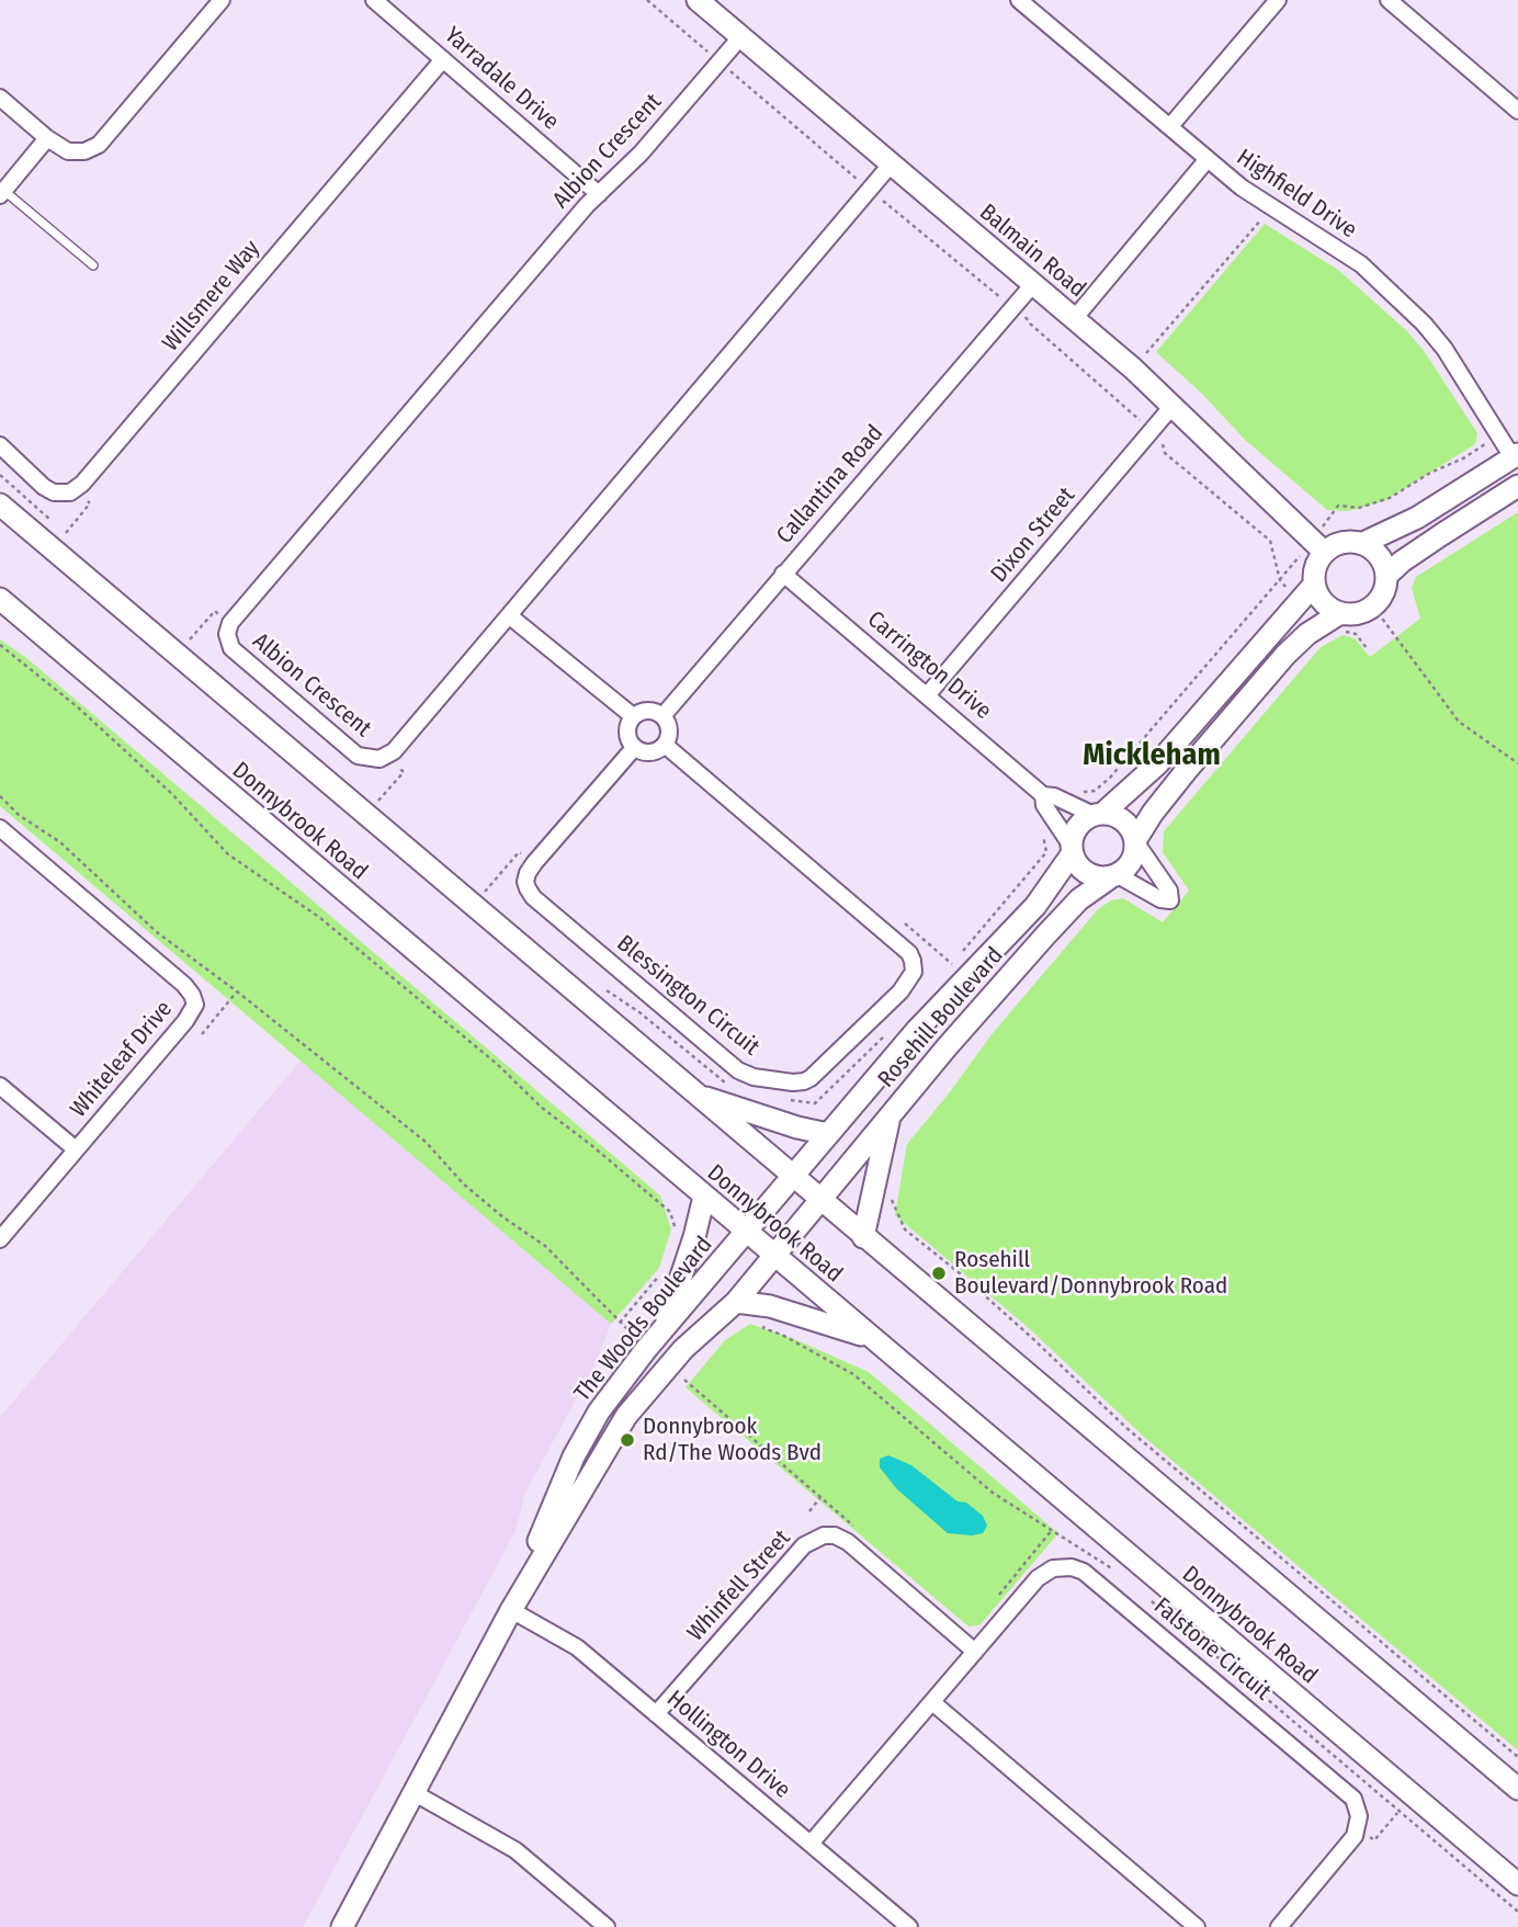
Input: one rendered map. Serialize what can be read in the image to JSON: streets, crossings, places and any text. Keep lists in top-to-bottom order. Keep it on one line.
{"streets":{"main road":["Balmain Road","Donnybrook Road","Rosehill Boulevard","The Woods Boulevard"],"street":["Yarradale Drive","Albion Crescent","Highfield Drive","Willsmere Way","Callantina Road","Dixon Street","Carrington Drive","Blessington Circuit","Whiteleaf Drive","Whinfell Street","Falstone Circuit","Hollington Drive"]},"crossings":[["Yarradale Drive","Albion Crescent"],["Yarradale Drive","Willsmere Way"],["Albion Crescent","Balmain Road"],["Balmain Road","Callantina Road"],["Balmain Road","Dixon Street"],["Callantina Road","Carrington Drive"],["Callantina Road","Blessington Circuit"],["Dixon Street","Carrington Drive"],["Carrington Drive","Rosehill Boulevard"],["Donnybrook Road","Rosehill Boulevard"],["Donnybrook Road","The Woods Boulevard"],["Rosehill Boulevard","The Woods Boulevard"],["The Woods Boulevard","Hollington Drive"],["Whinfell Street","Falstone Circuit"],["Whinfell Street","Hollington Drive"],["Falstone Circuit","Hollington Drive"]],"districts":["Mickleham"],"places":["Rosehill Boulevard/Donnybrook Road","Donnybrook Rd/The Woods Bvd"]}
